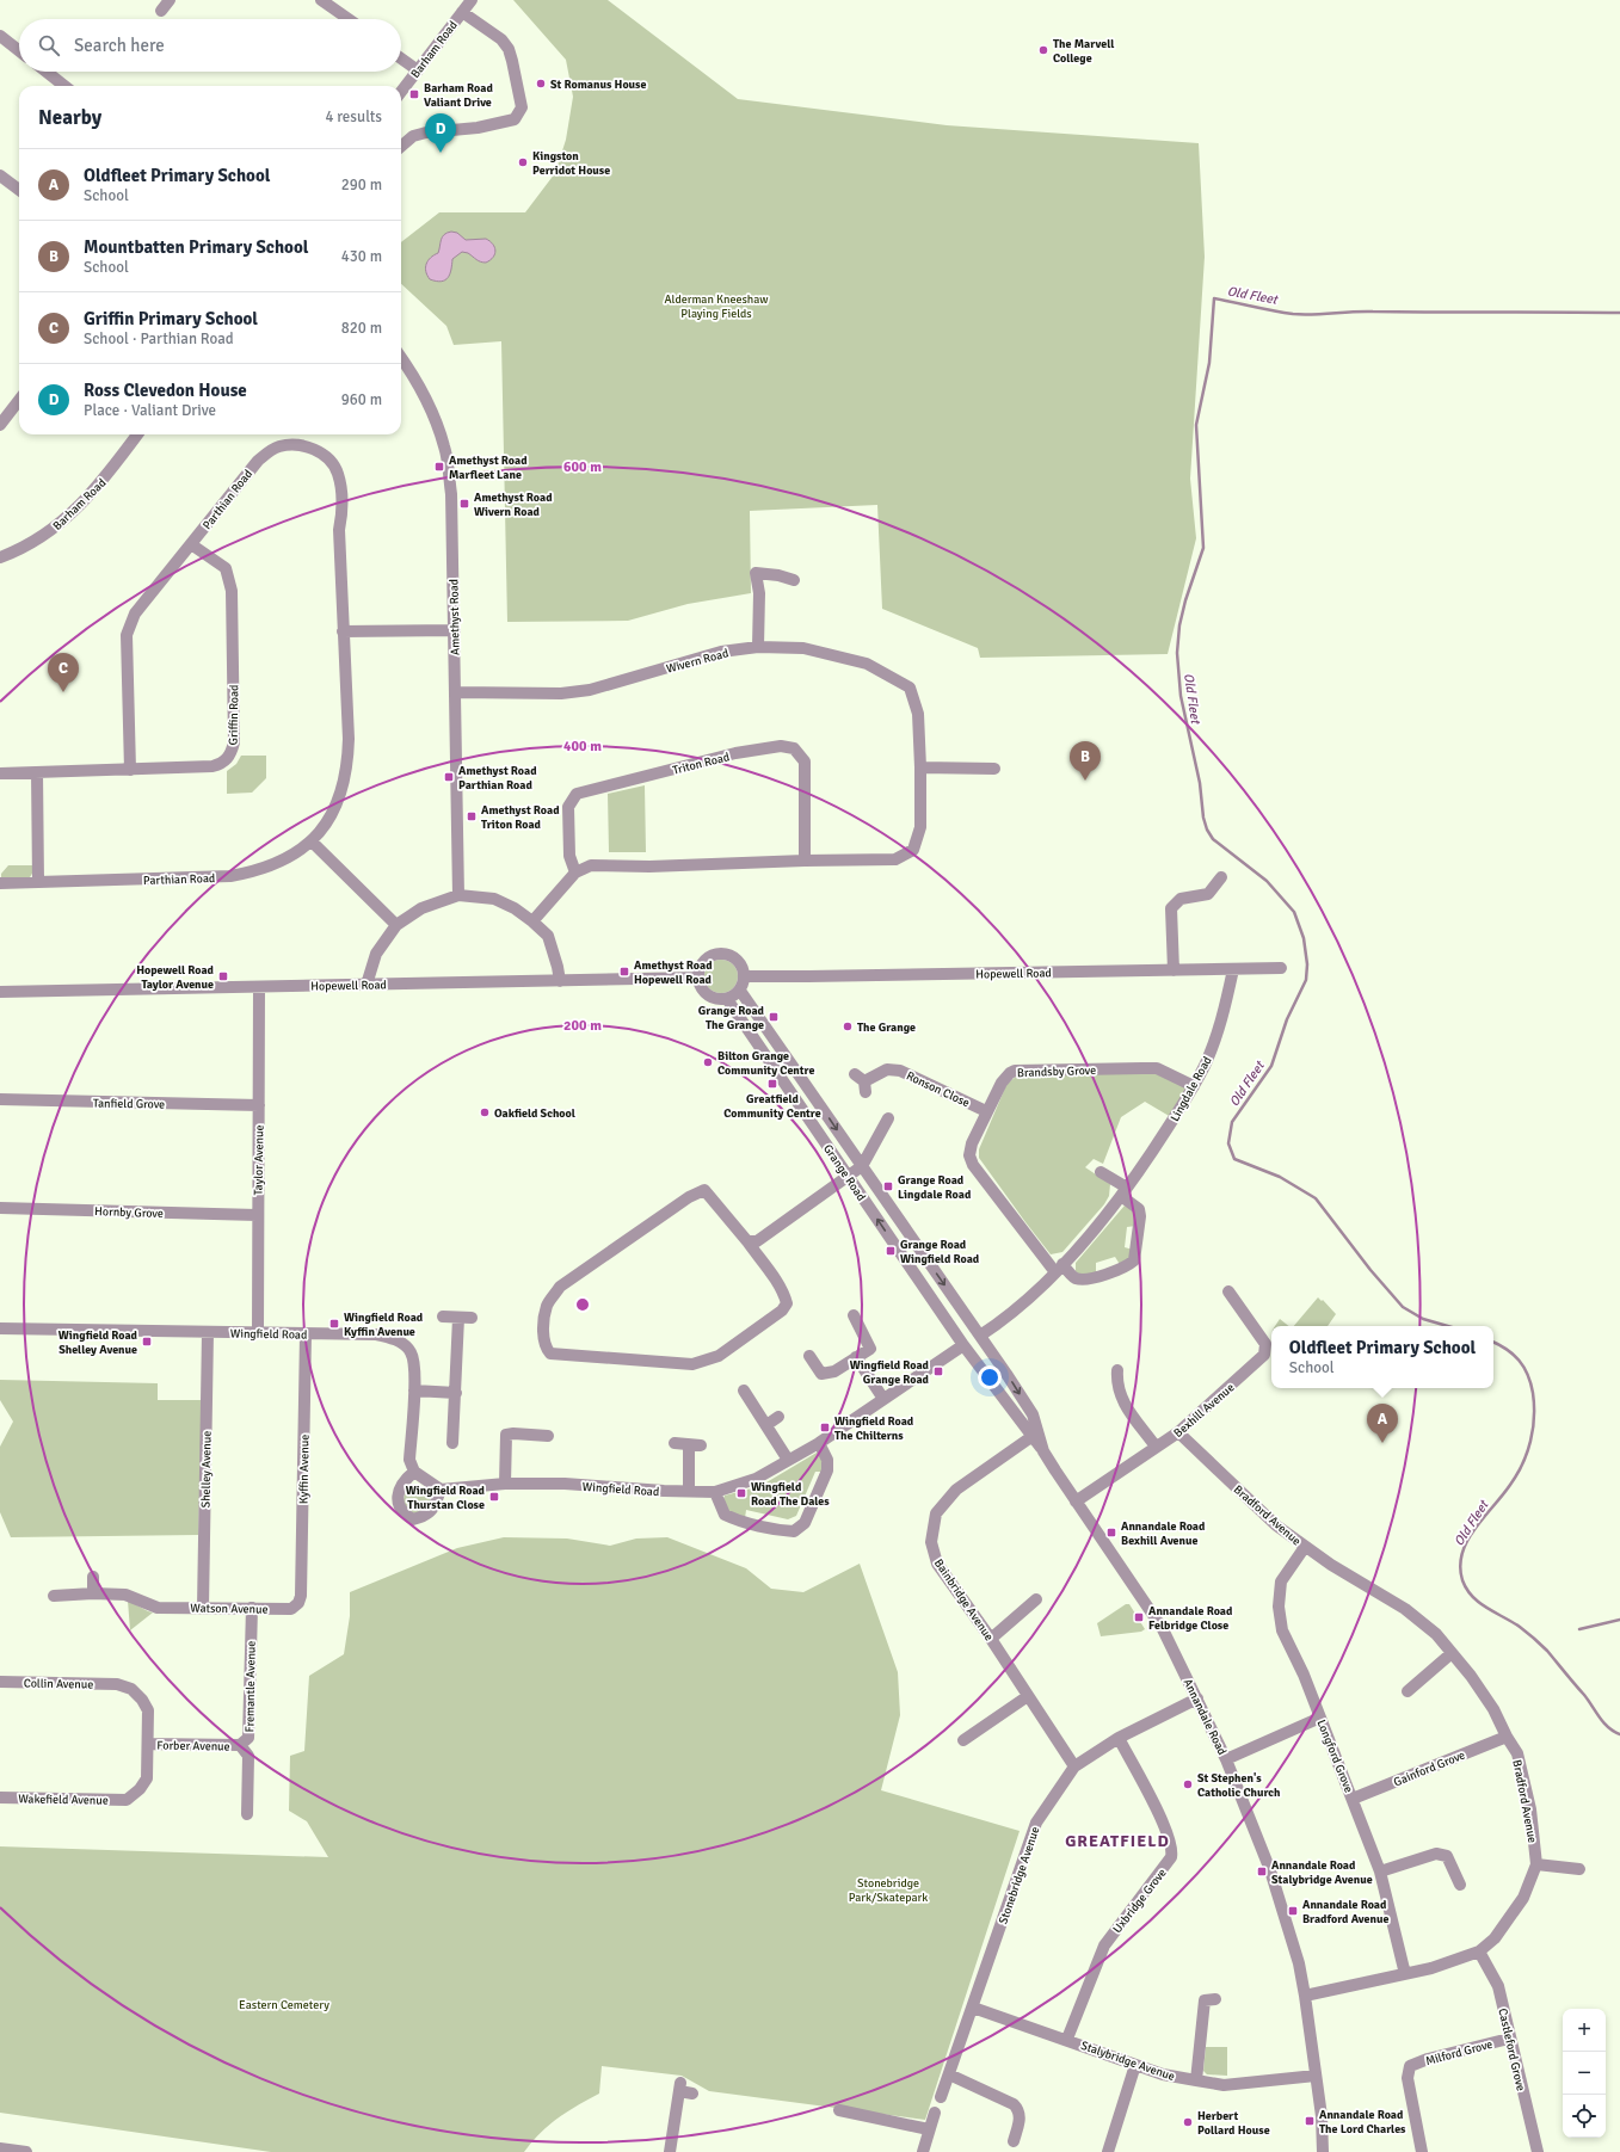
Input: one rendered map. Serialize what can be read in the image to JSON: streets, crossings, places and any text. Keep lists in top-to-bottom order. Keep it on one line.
{"streets":{"street":["Barham Road","Parthian Road","Amethyst Road","Wivern Road","Griffin Road","Triton Road","Hopewell Road","Brandsby Grove","Ronson Close","Lingdale Road","Tanfield Grove","Taylor Avenue","Grange Road","Hornby Grove","Wingfield Road","Bexhill Avenue","Shelley Avenue","Kyffin Avenue","Bradford Avenue","Bainbridge Avenue","Watson Avenue","Collin Avenue","Fremantle Avenue","Annandale Road","Forber Avenue","Longford Grove","Gainford Grove","Wakefield Avenue","Stonebridge Avenue","Uxbridge Grove","Castleford Grove","Milford Grove","Stalybridge Avenue"]},"crossings":[["Parthian Road","Griffin Road"],["Amethyst Road","Wivern Road"],["Wivern Road","Triton Road"],["Hopewell Road","Lingdale Road"],["Hopewell Road","Taylor Avenue"],["Hopewell Road","Grange Road"],["Brandsby Grove","Ronson Close"],["Brandsby Grove","Lingdale Road"],["Lingdale Road","Grange Road"],["Lingdale Road","Annandale Road"],["Tanfield Grove","Taylor Avenue"],["Taylor Avenue","Hornby Grove"],["Taylor Avenue","Wingfield Road"],["Grange Road","Wingfield Road"],["Grange Road","Annandale Road"],["Wingfield Road","Shelley Avenue"],["Wingfield Road","Kyffin Avenue"],["Wingfield Road","Annandale Road"],["Bexhill Avenue","Bradford Avenue"],["Bexhill Avenue","Annandale Road"],["Shelley Avenue","Watson Avenue"],["Kyffin Avenue","Watson Avenue"],["Bradford Avenue","Longford Grove"],["Bradford Avenue","Gainford Grove"],["Bainbridge Avenue","Annandale Road"],["Bainbridge Avenue","Stonebridge Avenue"],["Watson Avenue","Fremantle Avenue"],["Collin Avenue","Forber Avenue"],["Collin Avenue","Wakefield Avenue"],["Fremantle Avenue","Forber Avenue"],["Annandale Road","Stonebridge Avenue"],["Annandale Road","Stalybridge Avenue"],["Forber Avenue","Wakefield Avenue"],["Longford Grove","Gainford Grove"],["Stonebridge Avenue","Uxbridge Grove"],["Stonebridge Avenue","Stalybridge Avenue"],["Uxbridge Grove","Stalybridge Avenue"],["Castleford Grove","Milford Grove"]],"districts":["GREATFIELD"],"water":["Old Fleet"],"parks":["Alderman Kneeshaw Playing Fields","Stonebridge Park/Skatepark","Eastern Cemetery"],"places":{"other":["The Marvell College","St Romanus House","Kingston Perridot House","The Grange","Bilton Grange Community Centre","Oakfield School","St Stephen's Catholic Church","Herbert Pollard House"],"transit":["Barham Road Valiant Drive","Amethyst Road Marfleet Lane","Amethyst Road Wivern Road","Amethyst Road Parthian Road","Amethyst Road Triton Road","Amethyst Road Hopewell Road","Hopewell Road Taylor Avenue","Grange Road The Grange","Greatfield Community Centre","Grange Road Lingdale Road","Grange Road Wingfield Road","Wingfield Road Kyffin Avenue","Wingfield Road Shelley Avenue","Wingfield Road Grange Road","Wingfield Road The Chilterns","Wingfield Road The Dales","Wingfield Road Thurstan Close","Annandale Road Bexhill Avenue","Annandale Road Felbridge Close","Annandale Road Stalybridge Avenue","Annandale Road Bradford Avenue","Annandale Road The Lord Charles"]},"page":{"search":"Search here","heading":["Nearby","4 results"],"pins":["D","C","B","A"],"list":[{"mark":"A","name":"Oldfleet Primary School","note":"School","value":"290 m"},{"mark":"B","name":"Mountbatten Primary School","note":"School","value":"430 m"},{"mark":"C","name":"Griffin Primary School","note":"School · Parthian Road","value":"820 m"},{"mark":"D","name":"Ross Clevedon House","note":"Place · Valiant Drive","value":"960 m"}],"popup":["Oldfleet Primary School","School"],"map_buttons":["+","−"]},"rings":["600 m","400 m","200 m"]}
